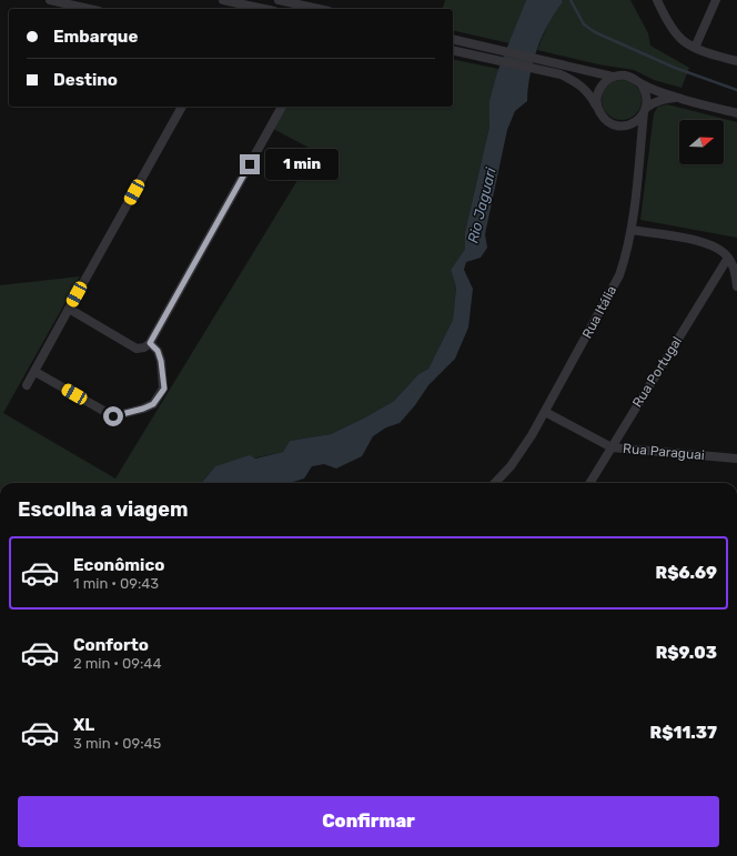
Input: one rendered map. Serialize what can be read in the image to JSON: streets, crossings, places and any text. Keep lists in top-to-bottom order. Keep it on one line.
{"streets":{"street":["Rua Itália","Rua Portugal","Rua Paraguai"]},"crossings":[["Rua Itália","Rua Paraguai"],["Rua Portugal","Rua Paraguai"]],"water":["Rio Jaguari"],"north":"right","page":{"banner":["Embarque","Destino"],"bubble":"1 min","heading":"Escolha a viagem","list":[{"name":"Econômico","note":"1 min · 09:43","value":"R$6.69"},{"name":"Conforto","note":"2 min · 09:44","value":"R$9.03"},{"name":"XL","note":"3 min · 09:45","value":"R$11.37"}],"buttons":"Confirmar"}}
